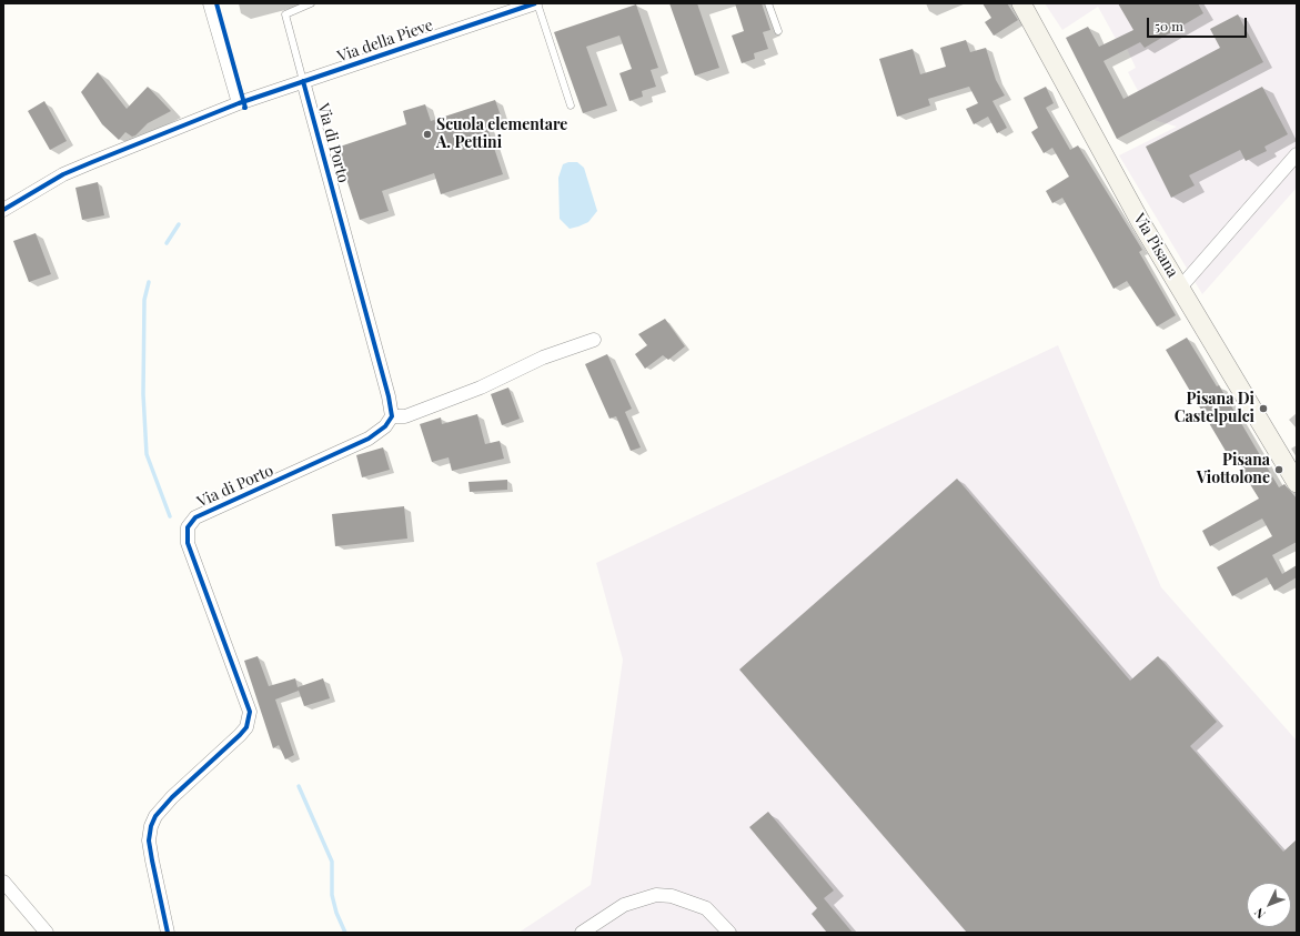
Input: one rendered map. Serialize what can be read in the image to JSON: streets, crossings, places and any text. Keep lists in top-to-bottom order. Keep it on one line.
{"streets":{"main road":["Via Pisana"],"street":["Via della Pieve","Via di Porto"]},"crossings":[["Via della Pieve","Via di Porto"]],"places":["Scuola elementare A. Pettini","Pisana Di Castelpulci","Pisana Viottolone"],"scale_bar":"50 m","north":"bottom left"}
